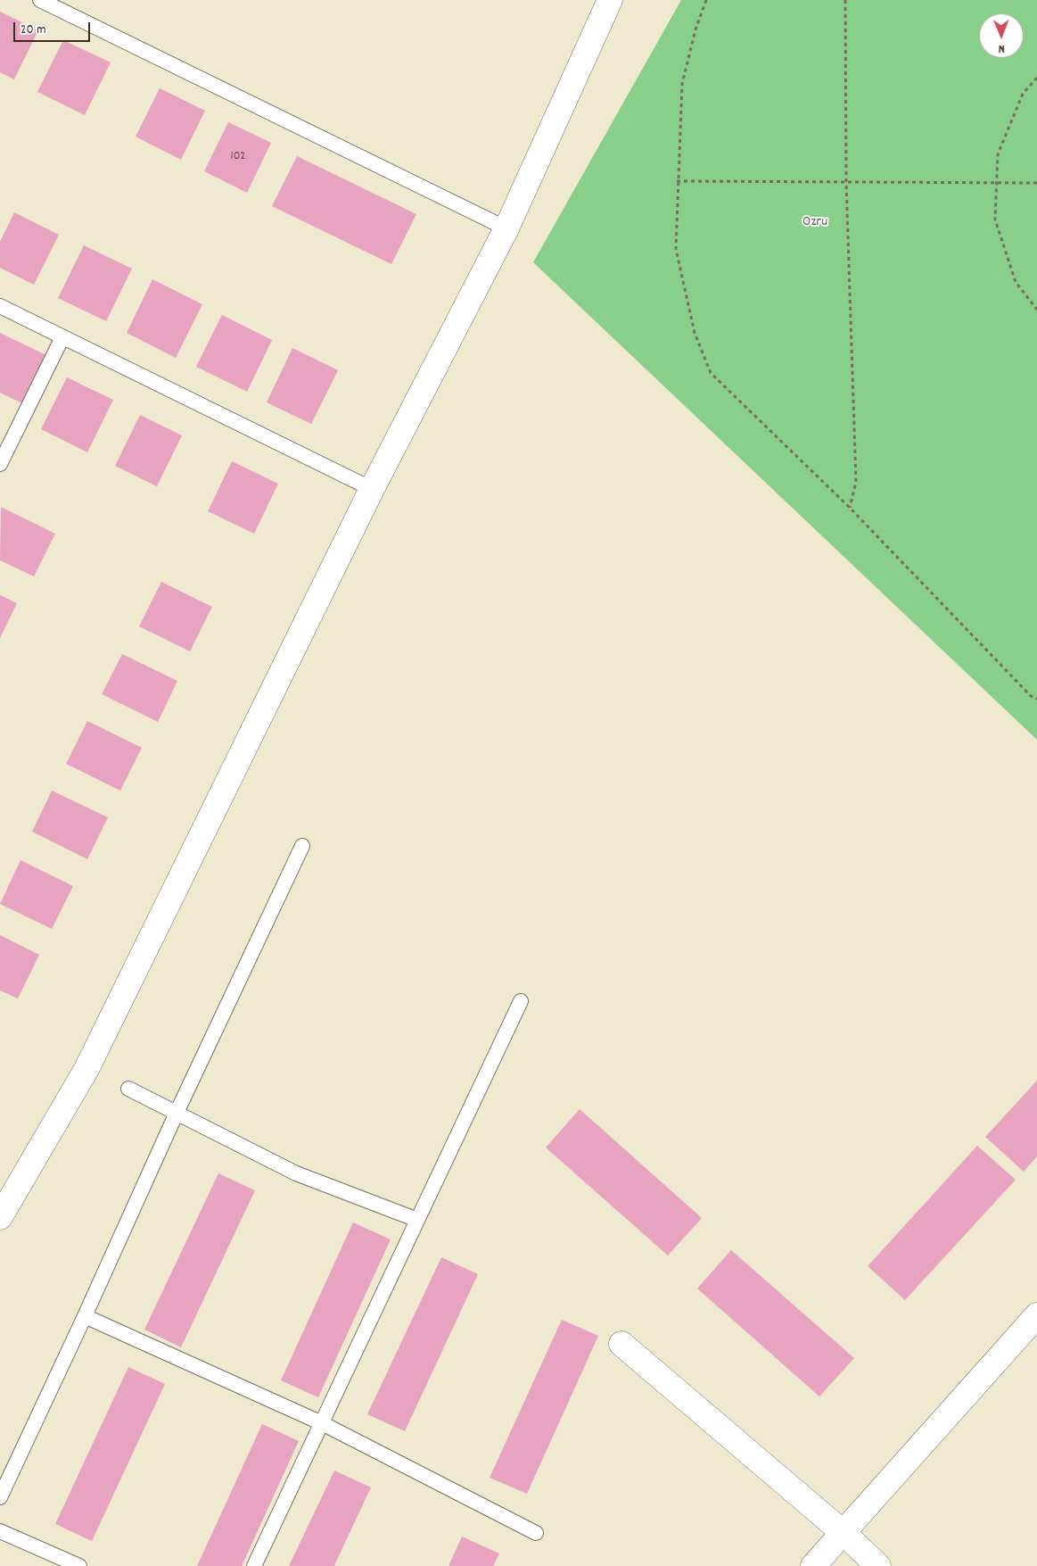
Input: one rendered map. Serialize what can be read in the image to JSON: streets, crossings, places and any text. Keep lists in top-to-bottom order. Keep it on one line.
{"parks":["Ozru"],"house_numbers":["102"],"scale_bar":"20 m","north":"bottom"}
